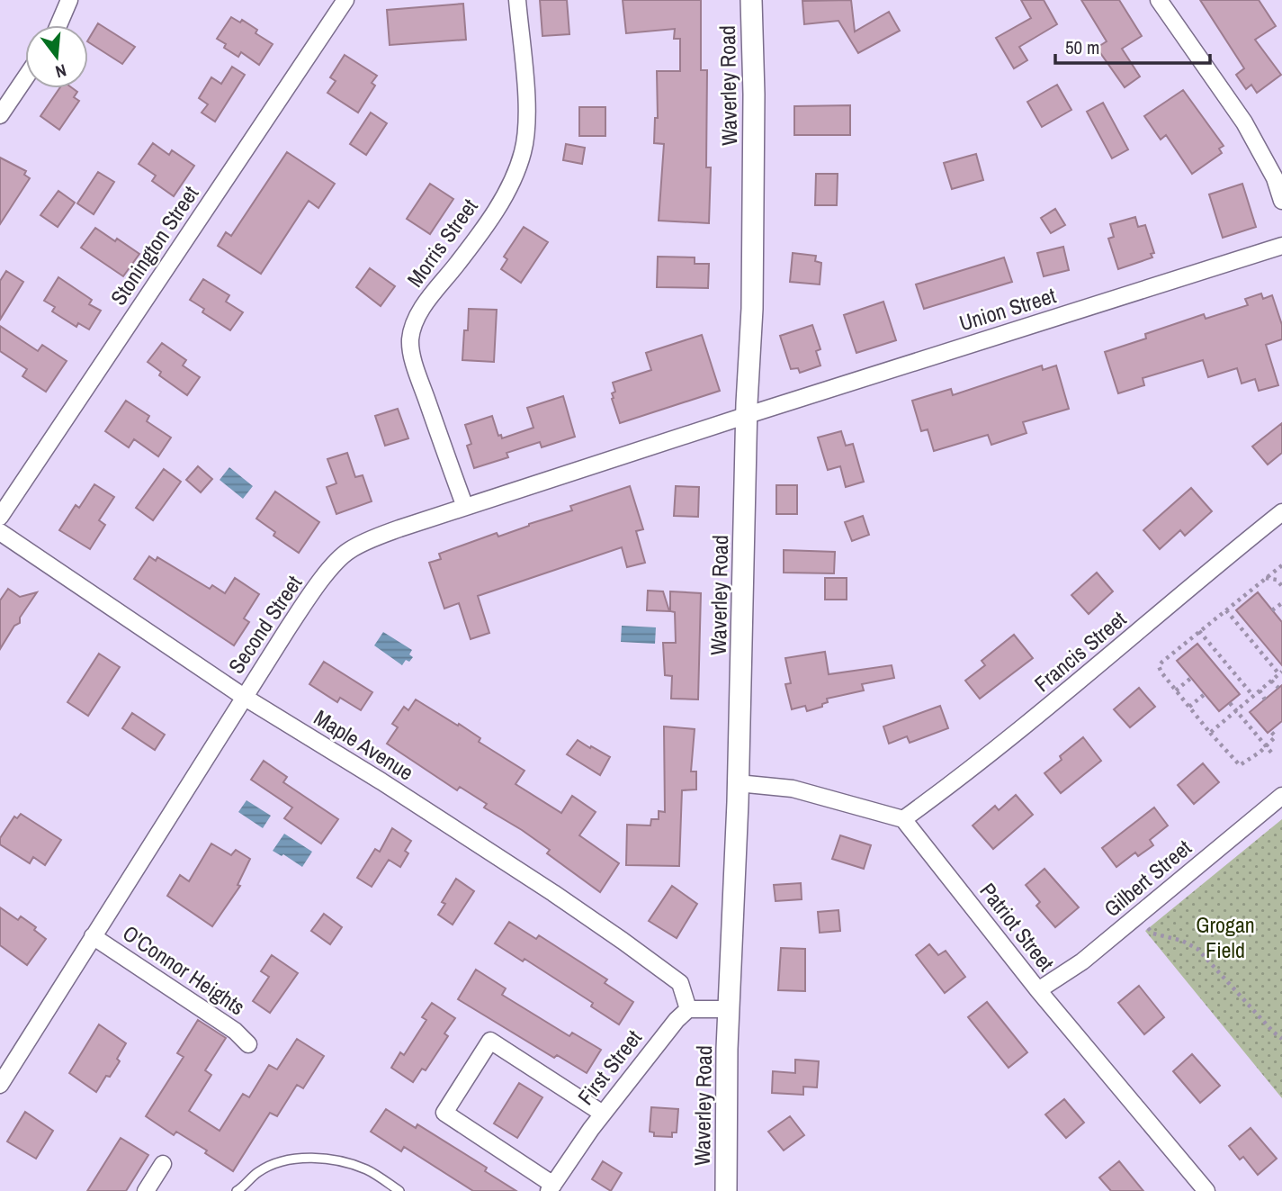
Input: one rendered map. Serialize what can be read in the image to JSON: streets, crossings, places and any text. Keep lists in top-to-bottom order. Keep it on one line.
{"streets":{"street":["Waverley Road","Morris Street","Stonington Street","Union Street","Second Street","Francis Street","Maple Avenue","Gilbert Street","Patriot Street","O'Connor Heights","First Street"]},"crossings":[["Waverley Road","Union Street"],["Waverley Road","Second Street"],["Morris Street","Second Street"],["Union Street","Second Street"],["Second Street","Maple Avenue"],["Second Street","O'Connor Heights"],["Francis Street","Patriot Street"],["Maple Avenue","First Street"],["Gilbert Street","Patriot Street"]],"parks":["Grogan Field"],"scale_bar":"50 m","north":"bottom"}
